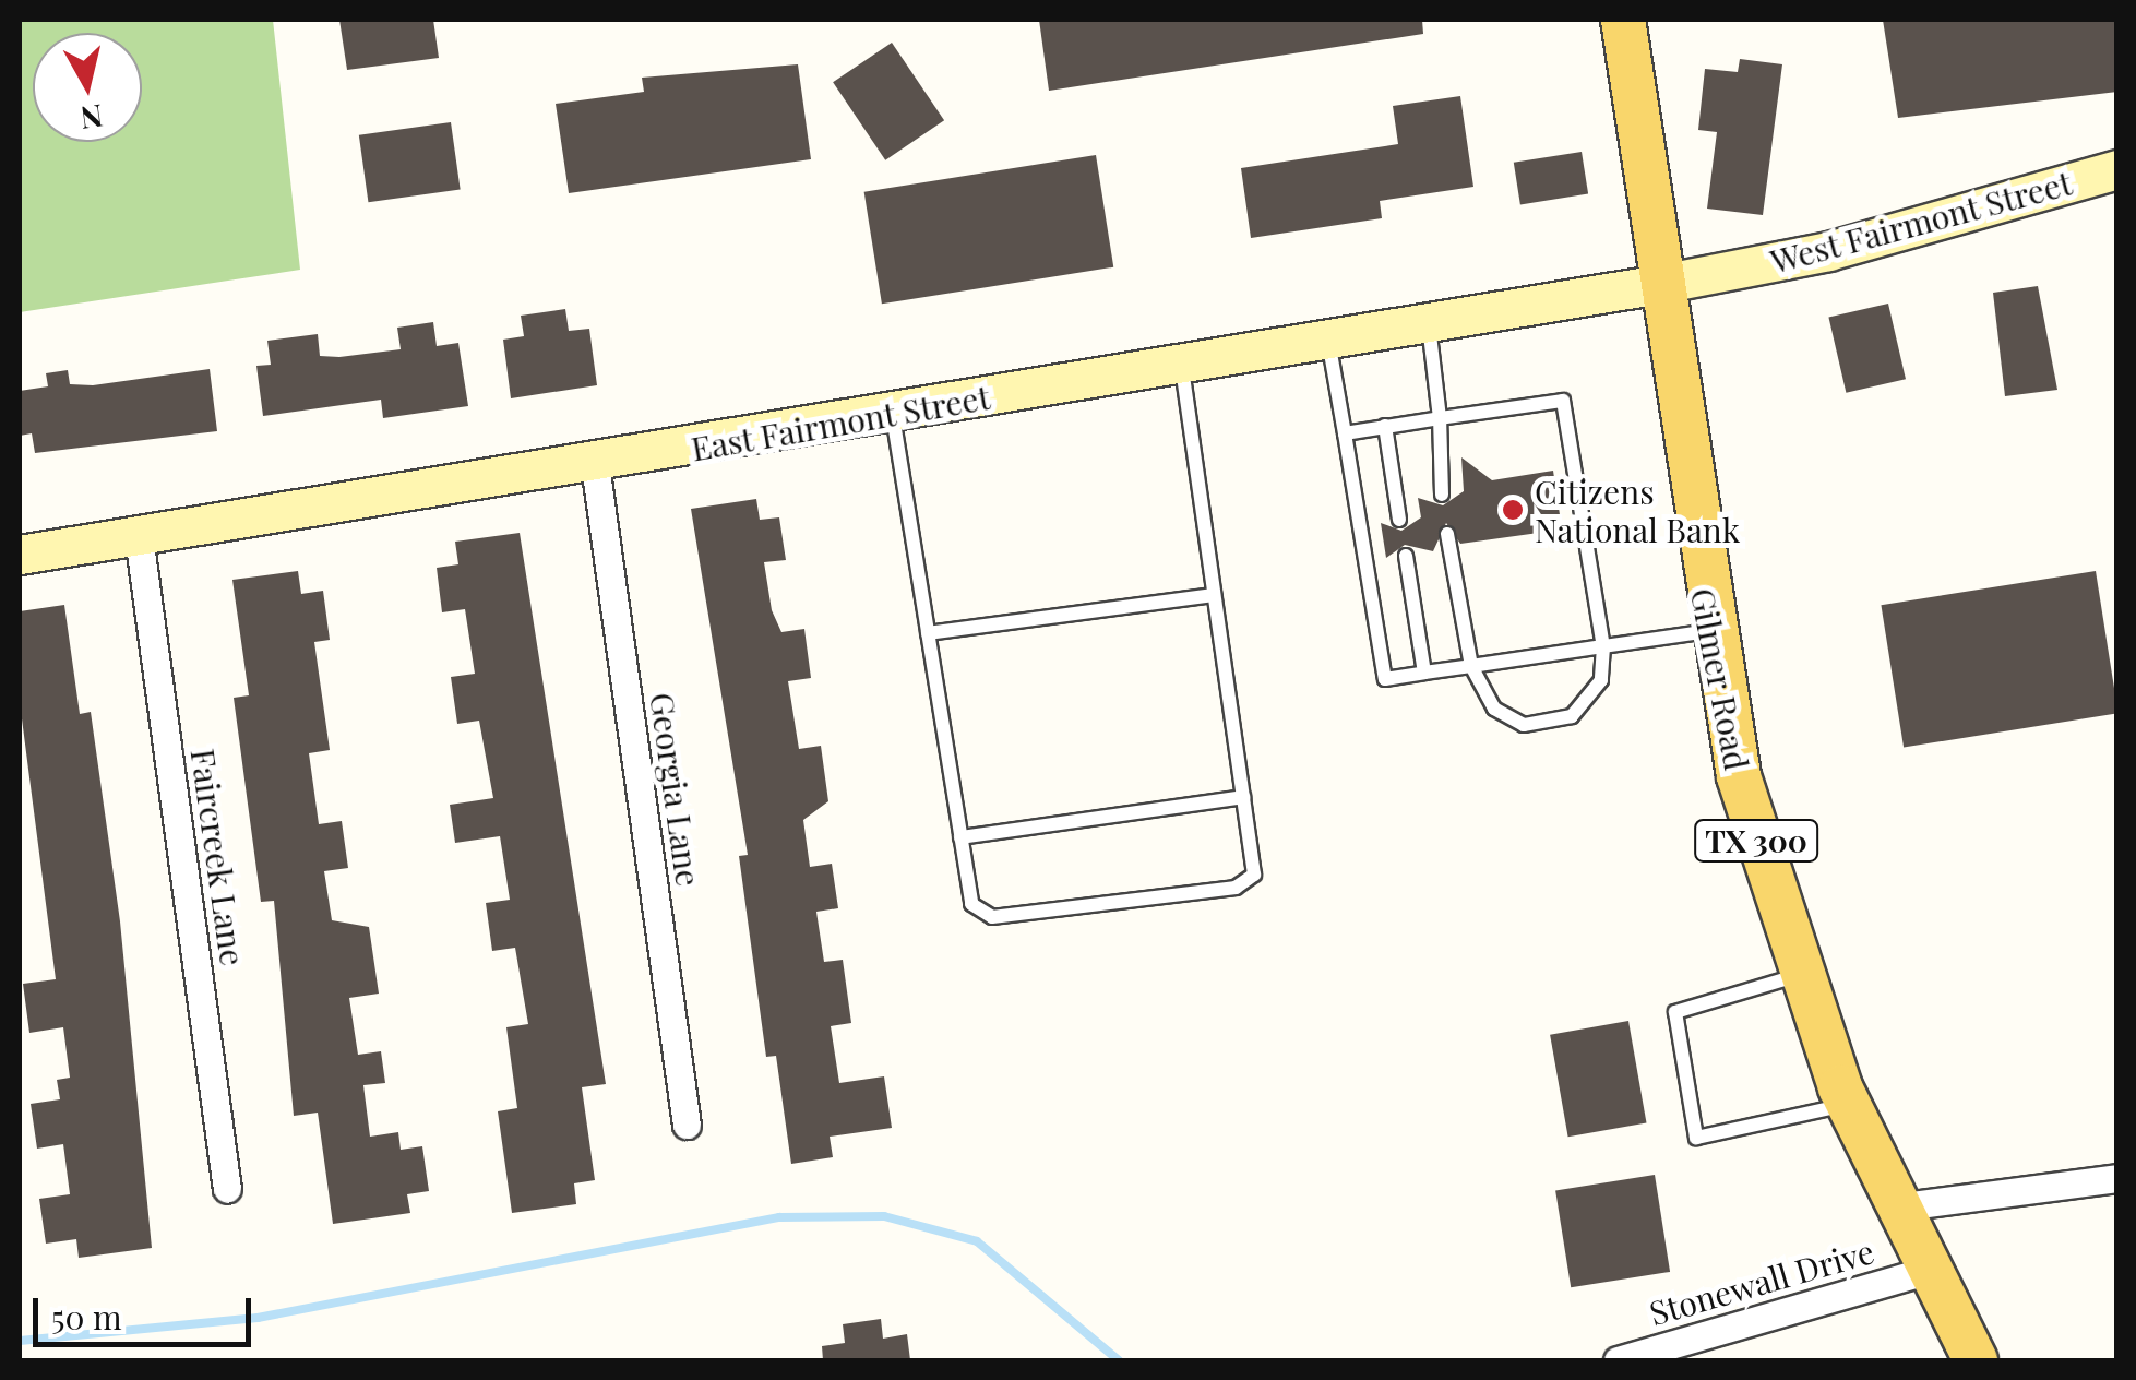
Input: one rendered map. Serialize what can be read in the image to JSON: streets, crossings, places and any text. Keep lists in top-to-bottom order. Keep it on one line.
{"streets":{"main road":["Gilmer Road","TX 300"],"street":["West Fairmont Street","East Fairmont Street","Georgia Lane","Faircreek Lane","Stonewall Drive"]},"crossings":[["West Fairmont Street","East Fairmont Street"],["West Fairmont Street","Gilmer Road"],["East Fairmont Street","Gilmer Road"],["East Fairmont Street","Georgia Lane"],["East Fairmont Street","Faircreek Lane"],["Gilmer Road","Stonewall Drive"]],"places":["Citizens National Bank"],"scale_bar":"50 m","north":"bottom"}
